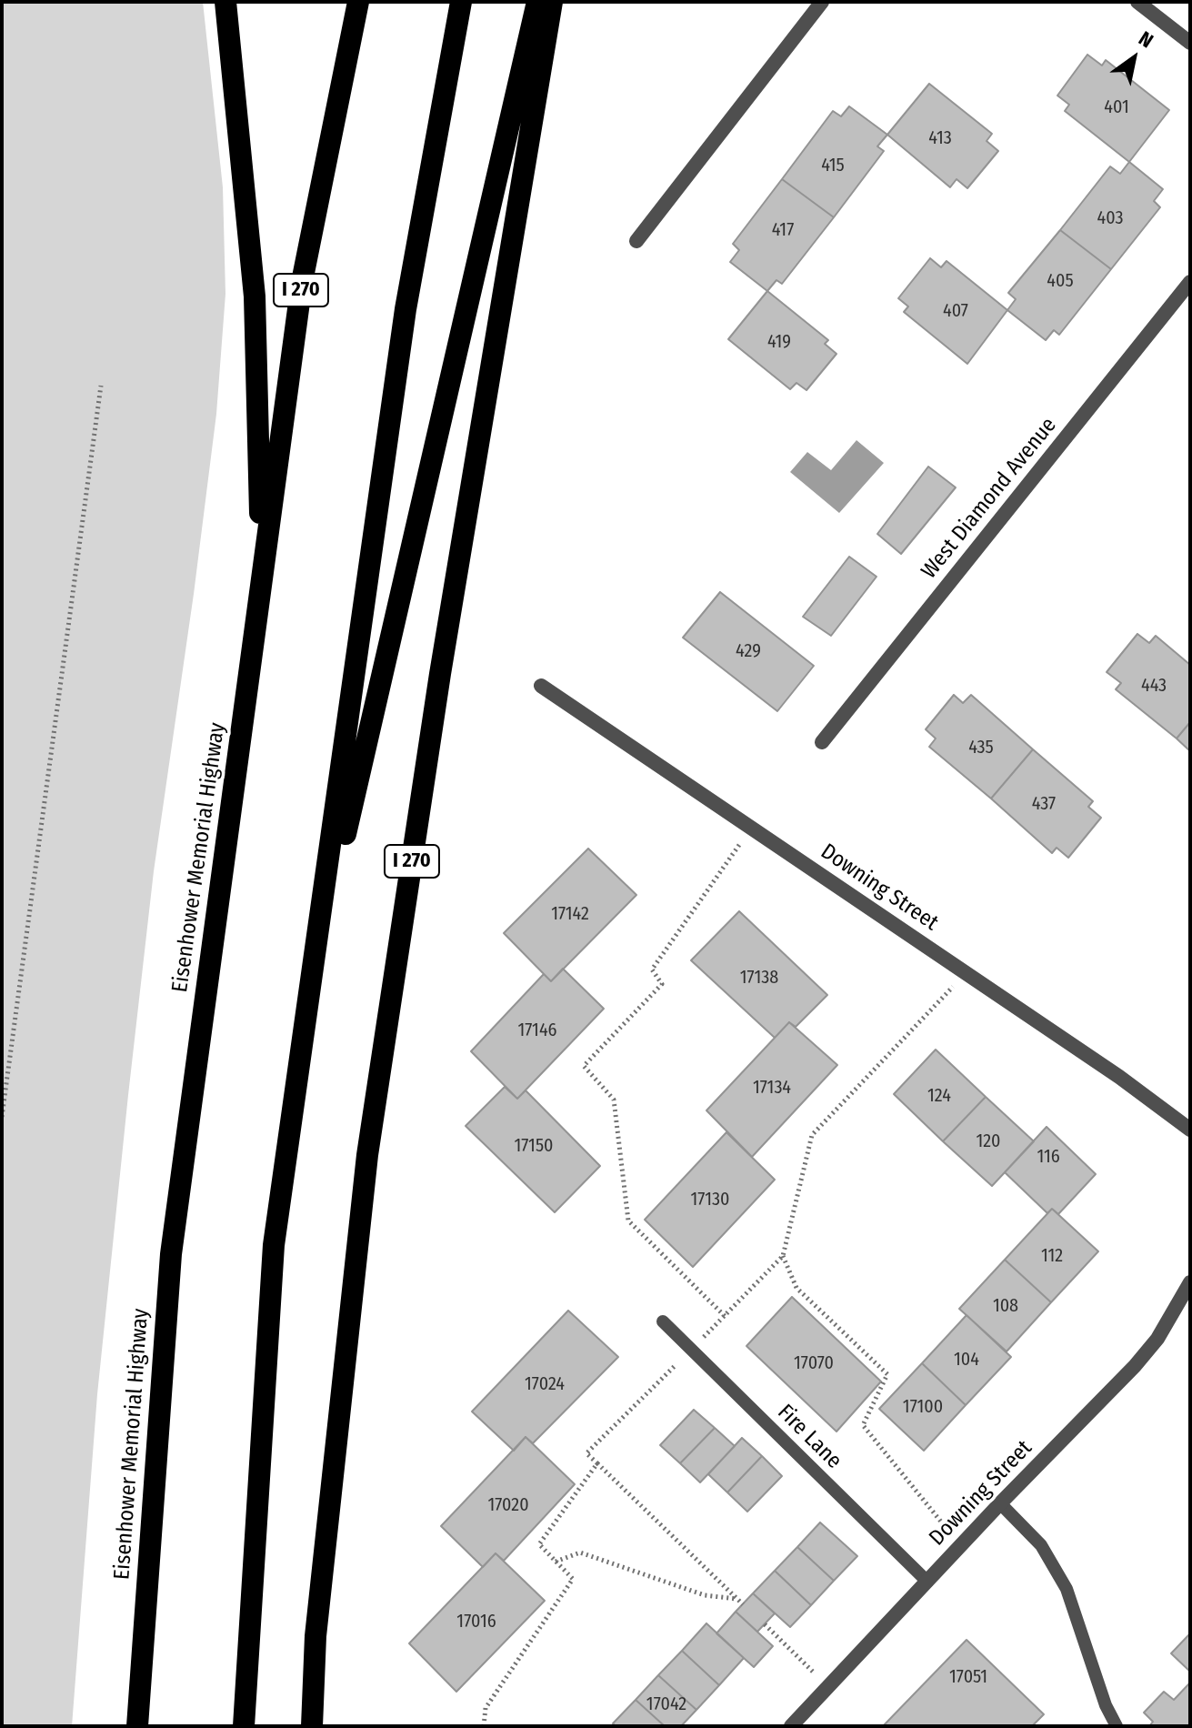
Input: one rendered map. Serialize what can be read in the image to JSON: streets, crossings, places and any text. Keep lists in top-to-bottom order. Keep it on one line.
{"streets":{"highway":["I 270","Eisenhower Memorial Highway"],"street":["West Diamond Avenue","Downing Street"],"lane":["Fire Lane"]},"crossings":[["Downing Street","Fire Lane"]],"house_numbers":["401","413","415","403","417","405","407","419","429","443","435","437","17142","17138","17146","17134","124","120","17150","116","17130","112","108","104","17070","17024","17100","17020","17016","17051","17042"],"north":"top right"}
